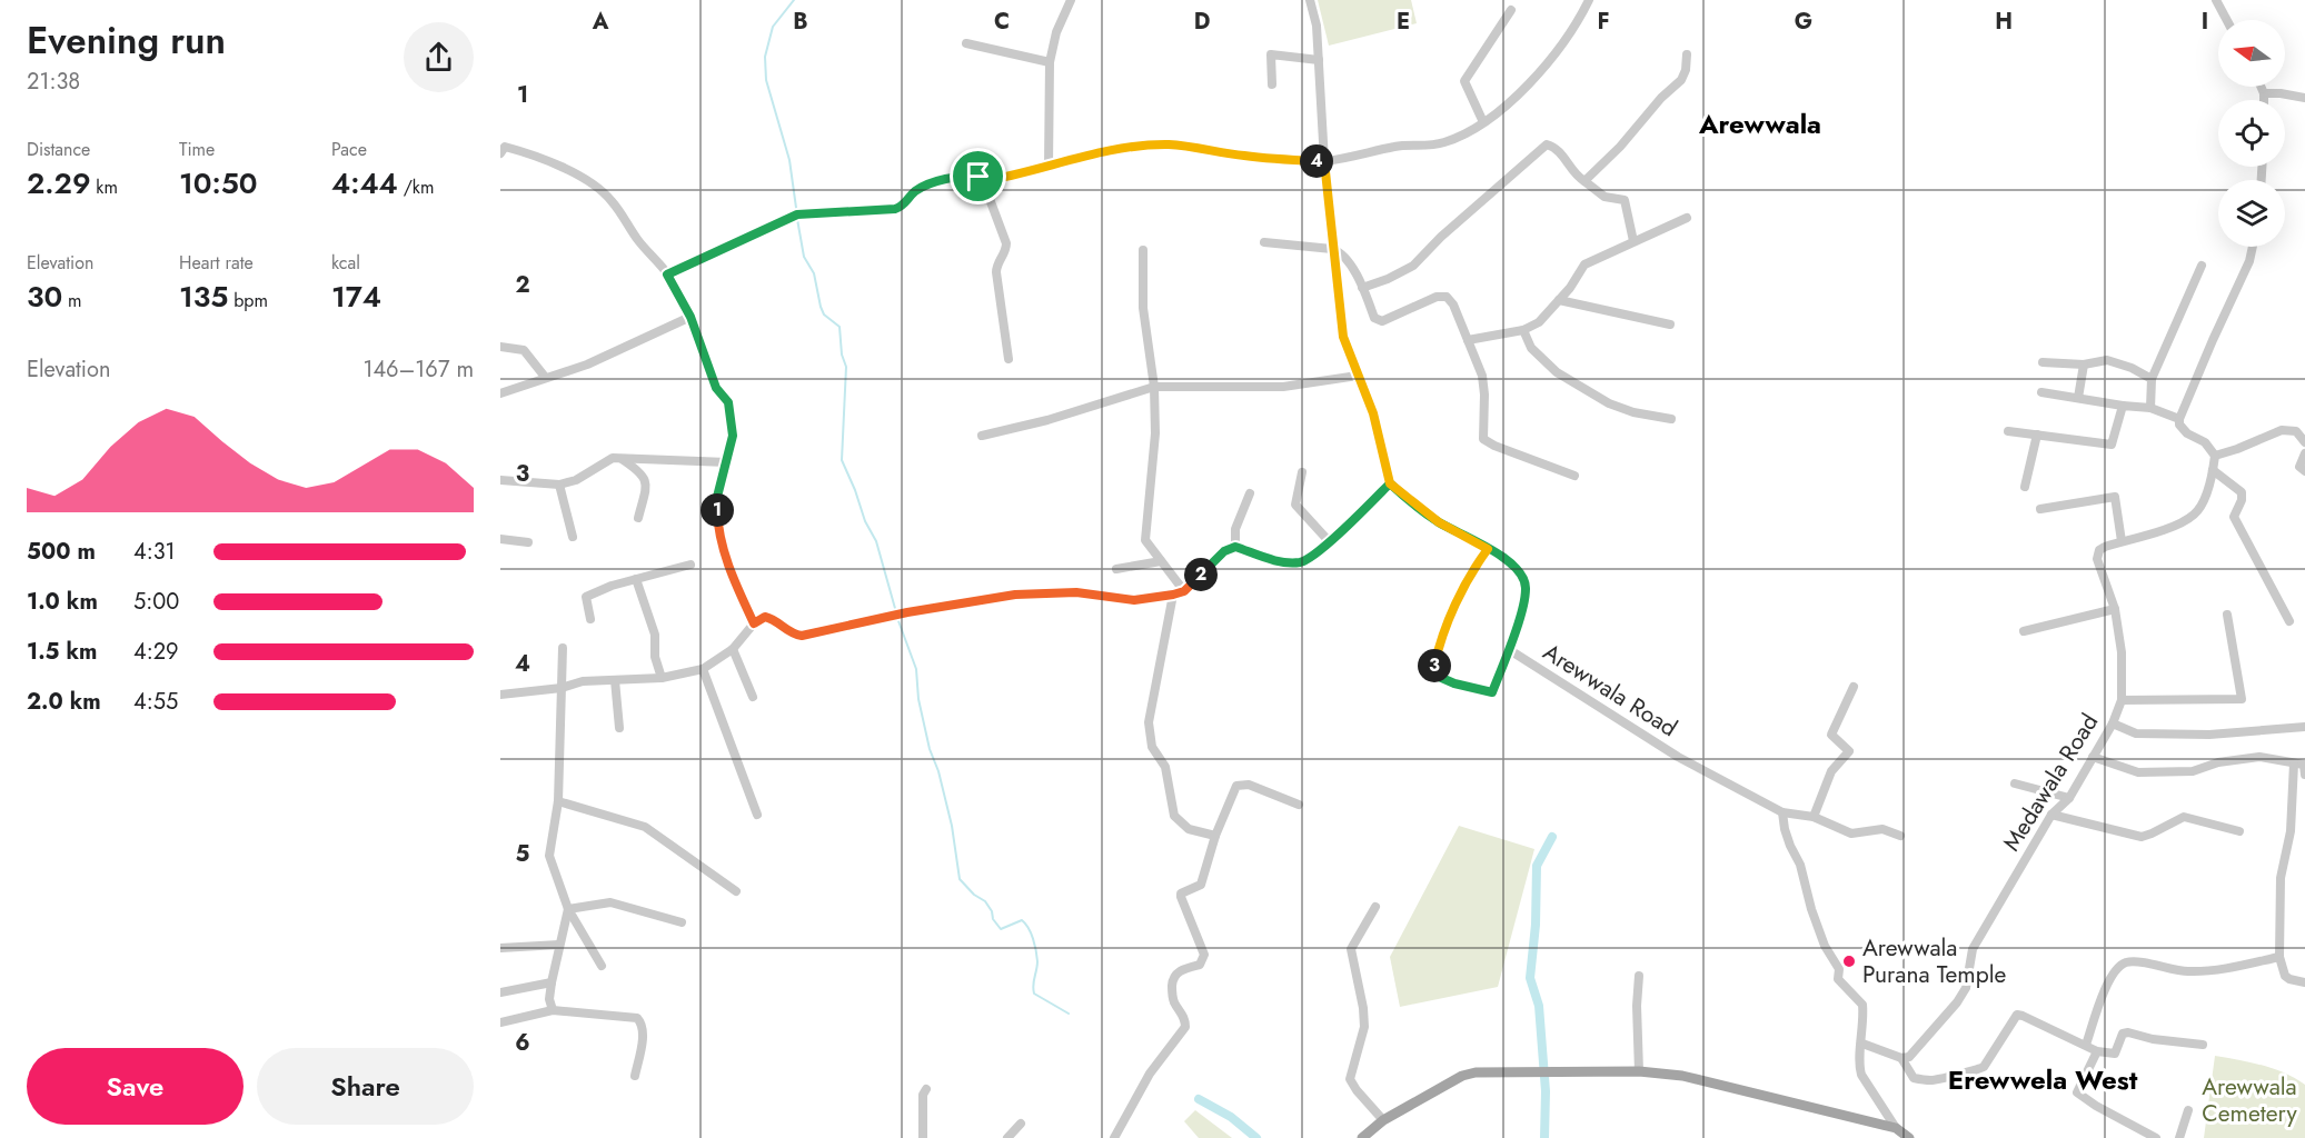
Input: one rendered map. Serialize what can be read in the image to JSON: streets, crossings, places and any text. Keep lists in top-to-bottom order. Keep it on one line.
{"streets":{"street":["Arewwala Road","Medawala Road"]},"districts":["Arewwala","Erewwela West"],"parks":["Arewwala Cemetery"],"places":["Arewwala Purana Temple"],"north":"left","page":{"heading":["Evening run","21:38"],"stats":[["Distance","2.29 km"],["Time","10:50"],["Pace","4:44 /km"],["Elevation","30 m"],["Heart rate","135 bpm"],["kcal","174"]],"pins":["4","1","2","3"],"chart":["Elevation","146–167 m"],"list":[{"name":"500 m","note":"4:31"},{"name":"1.0 km","note":"5:00"},{"name":"1.5 km","note":"4:29"},{"name":"2.0 km","note":"4:55"}],"buttons":["Save","Share"]},"grid":{"columns":["A","B","C","D","E","F","G","H","I"],"rows":["1","2","3","4","5","6"]}}
